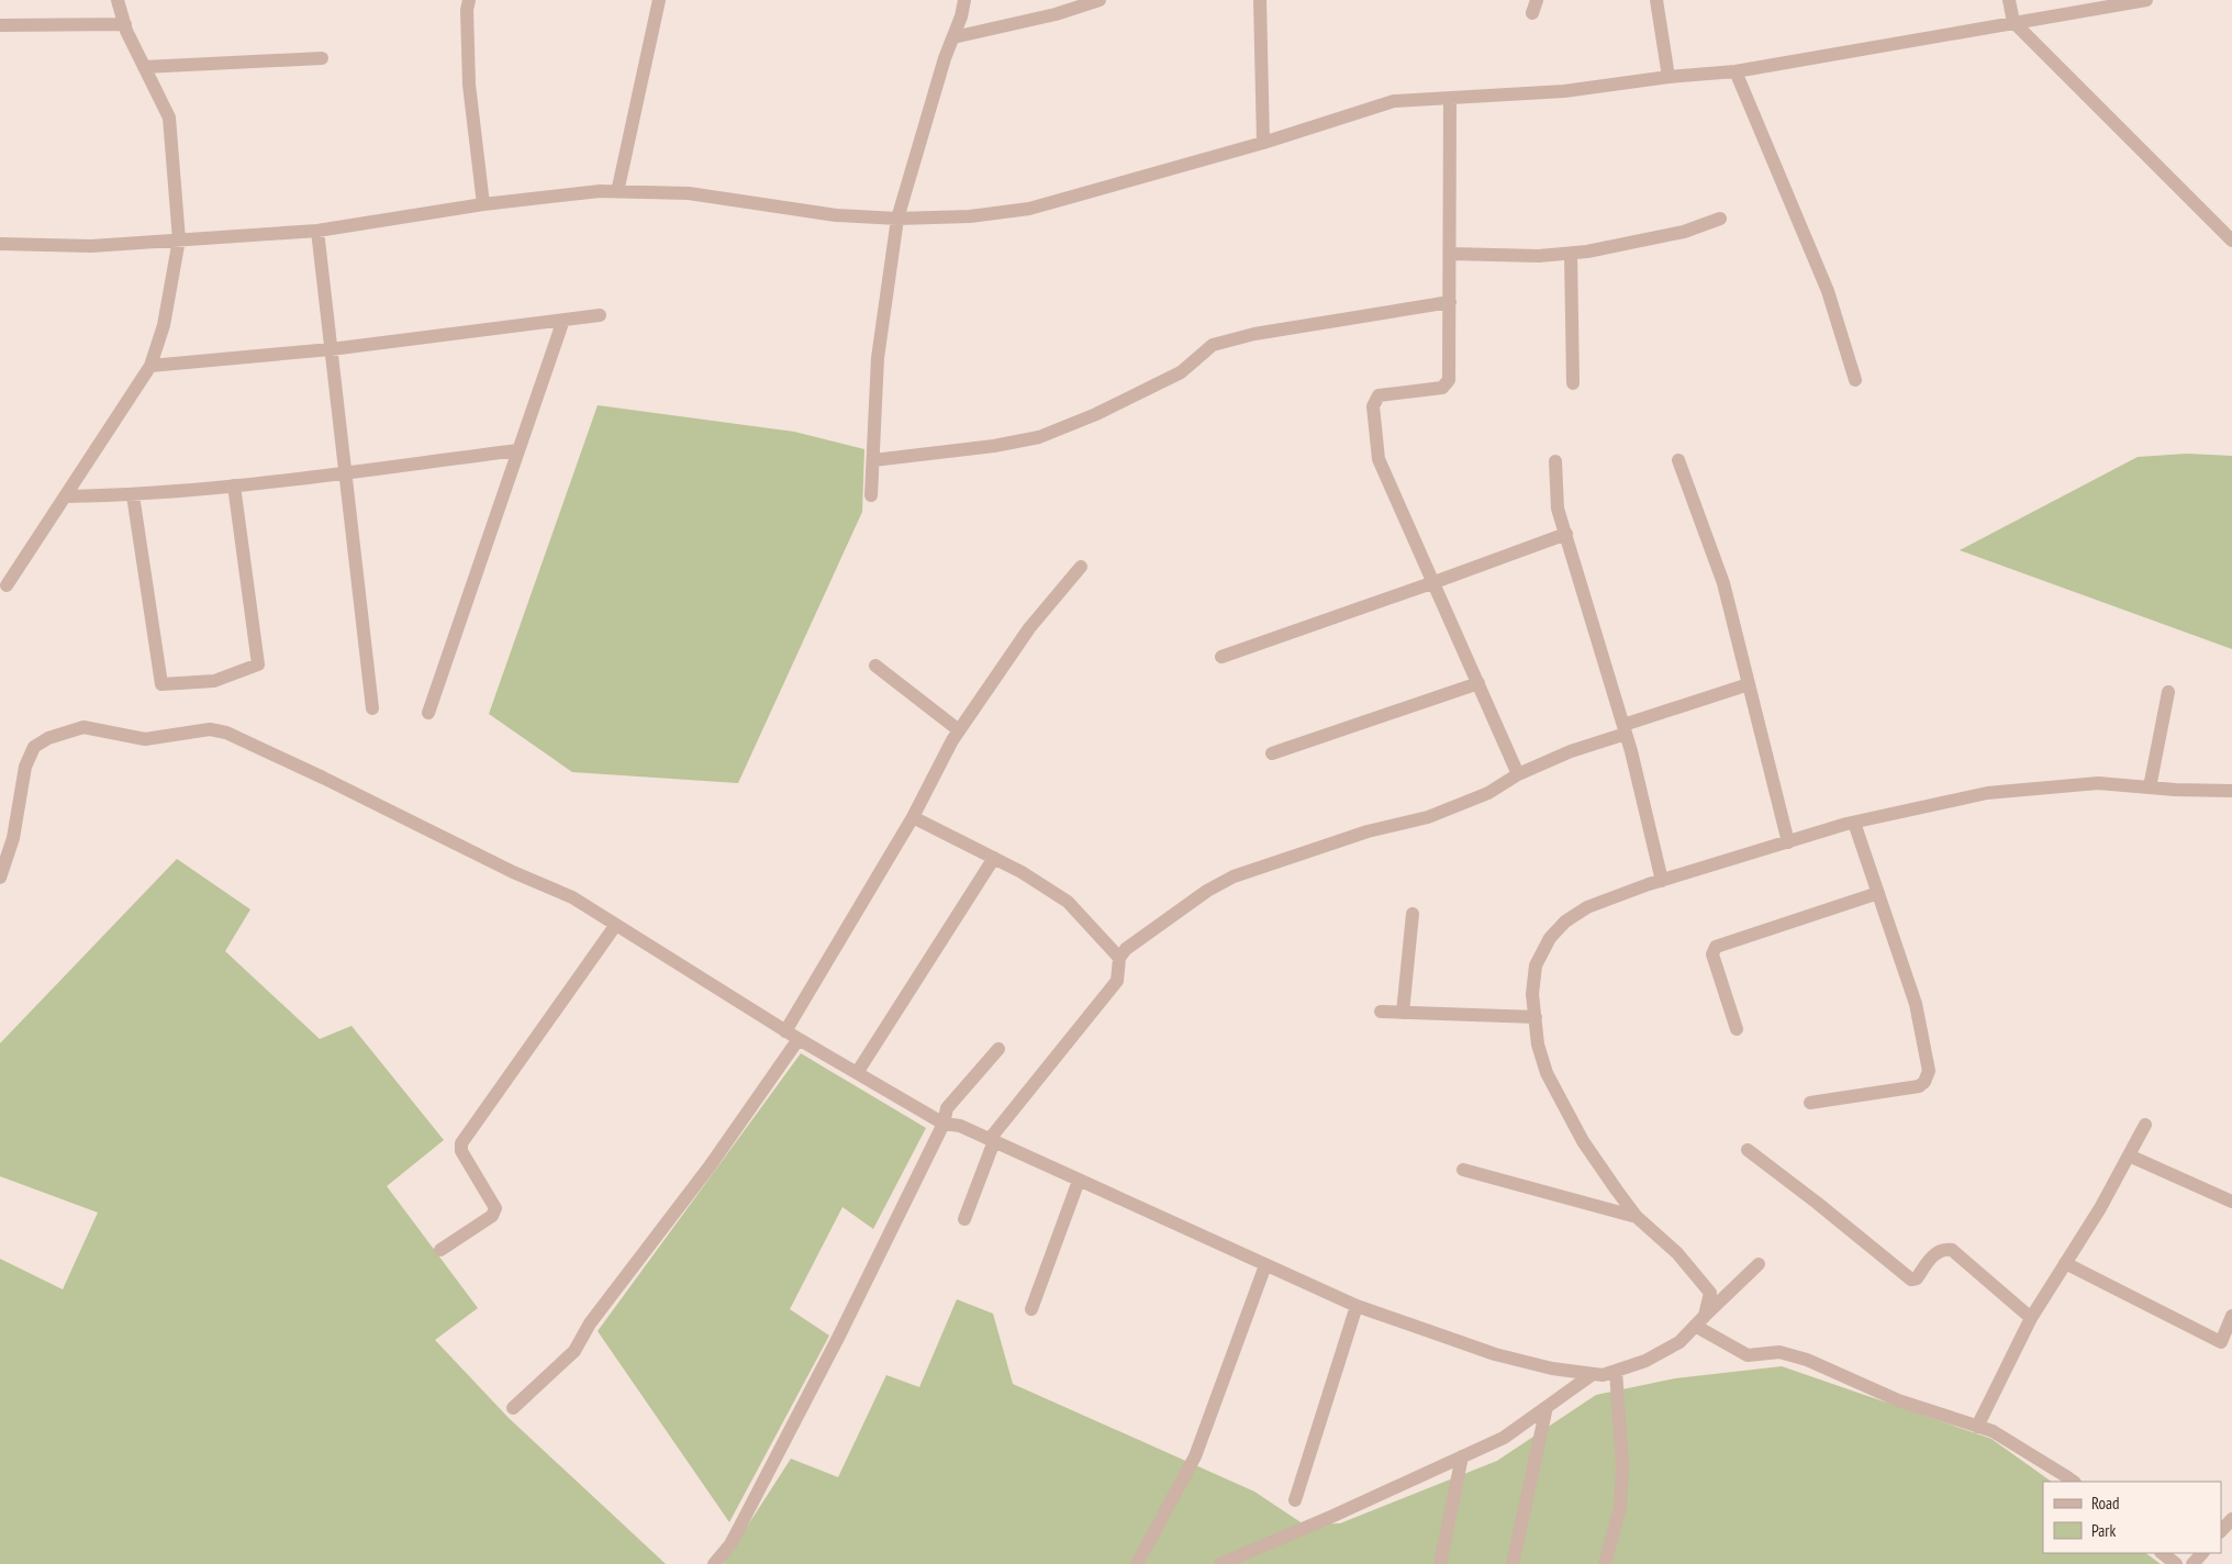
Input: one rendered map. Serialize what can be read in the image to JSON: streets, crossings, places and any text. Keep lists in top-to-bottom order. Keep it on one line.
{"legend":["Road","Park"]}
